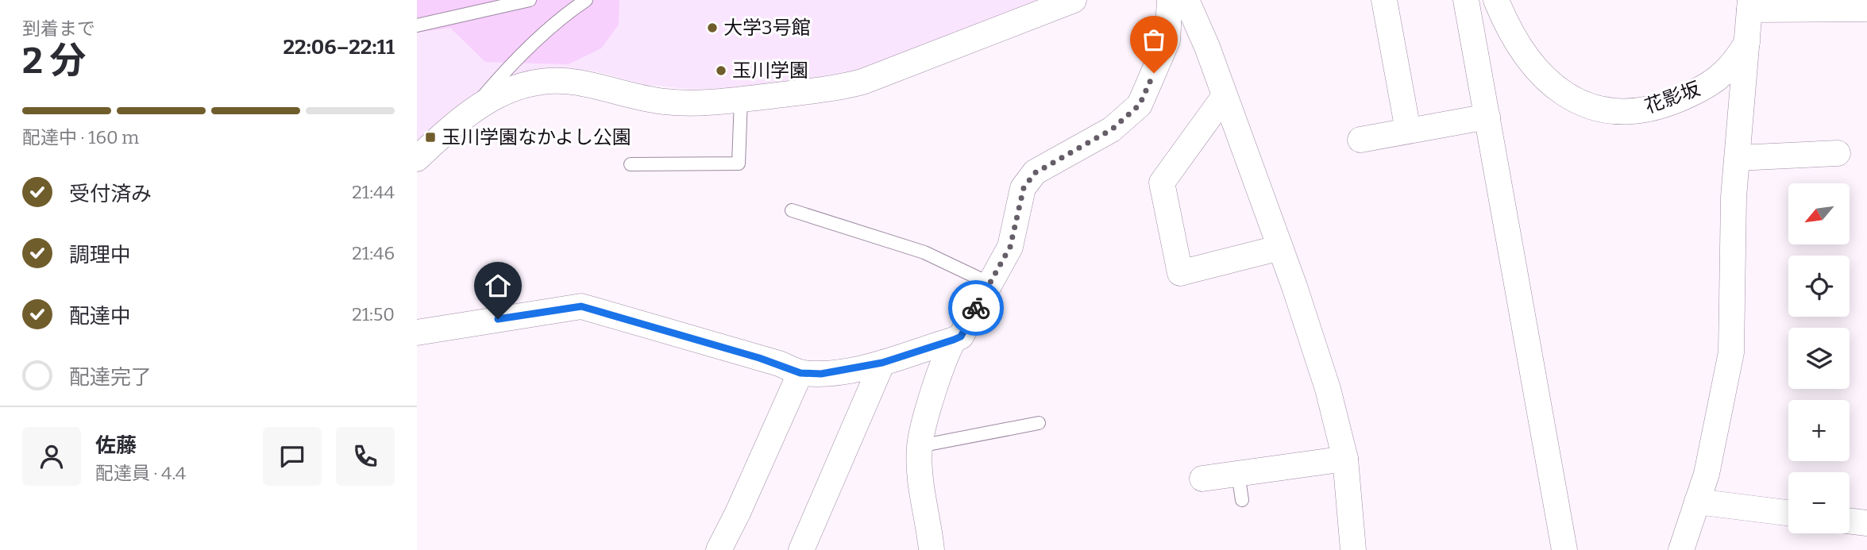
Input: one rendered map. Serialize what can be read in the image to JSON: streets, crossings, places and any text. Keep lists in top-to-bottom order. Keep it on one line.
{"streets":{"street":["花影坂"]},"places":{"other":["大学3号館","玉川学園"],"transit":["玉川学園なかよし公園"]},"north":"bottom left","page":{"heading":["2 分","到着まで","22:06–22:11"],"panel":["佐藤","配達員 · 4.4"],"bar":"配達中 · 160 m","list":[["受付済み","21:44"],["調理中","21:46"],["配達中","21:50"],"配達完了"],"map_buttons":["+","−"]}}
